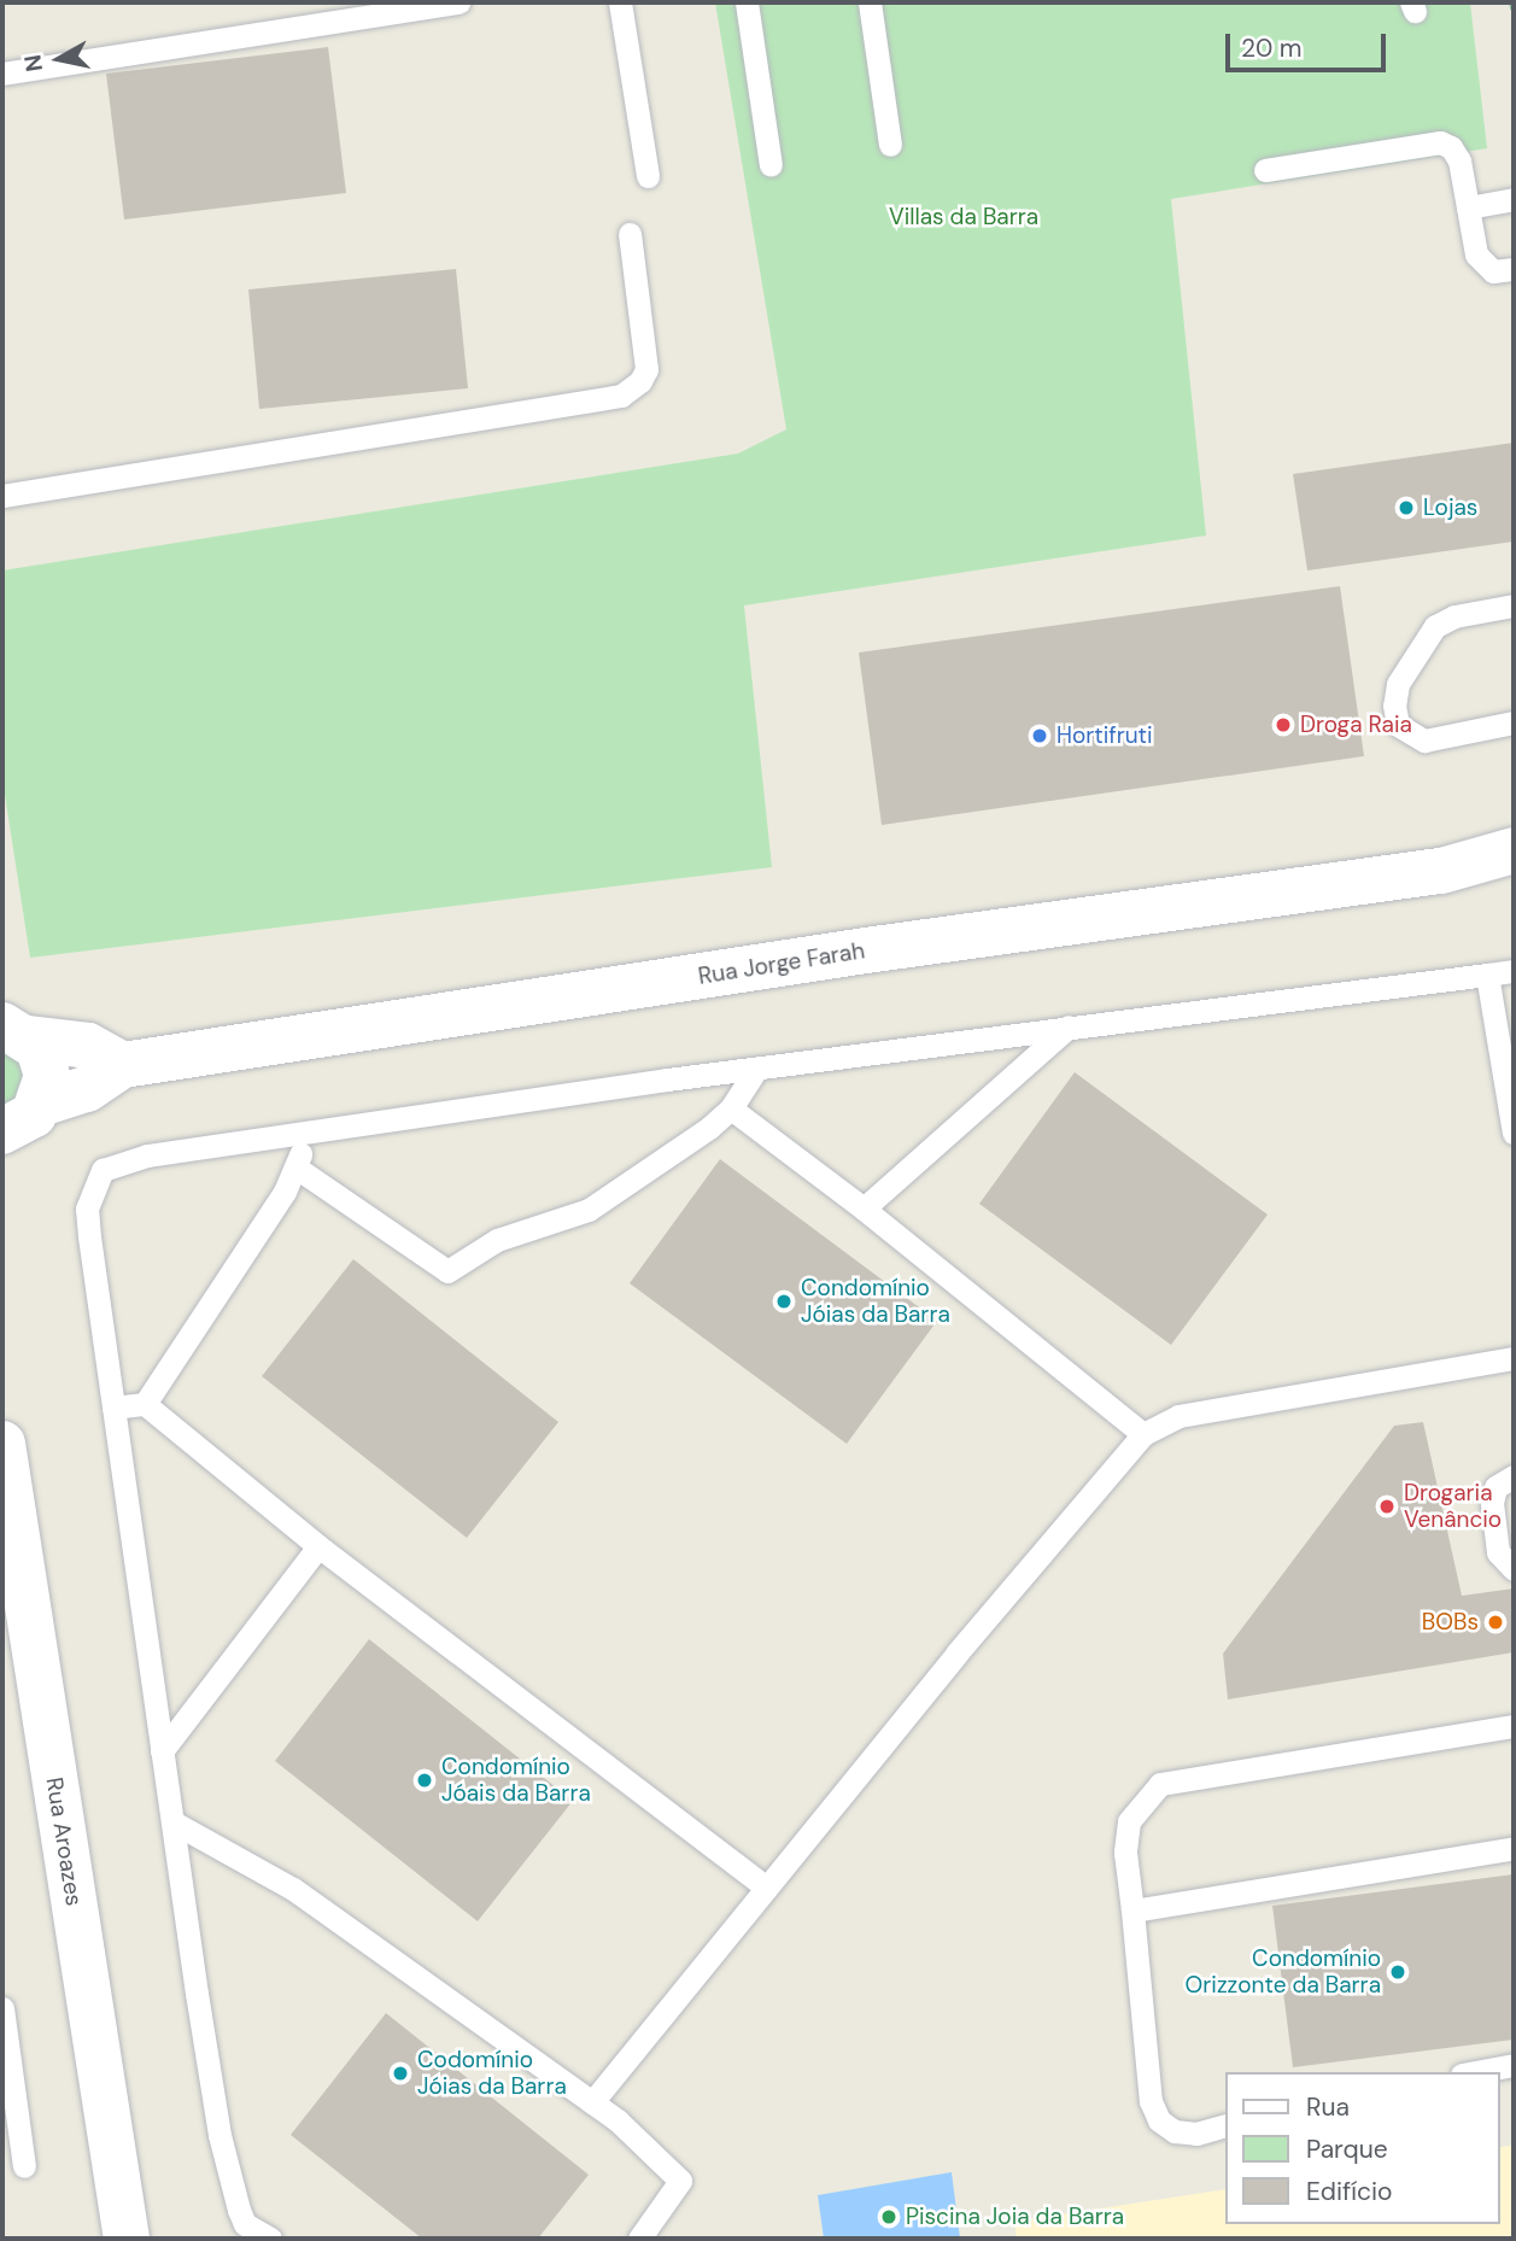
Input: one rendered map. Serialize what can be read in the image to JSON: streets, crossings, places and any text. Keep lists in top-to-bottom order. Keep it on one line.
{"streets":{"street":["Rua Jorge Farah","Rua Aroazes"]},"parks":["Villas da Barra"],"places":["Lojas","Droga Raia","Hortifruti","Condomínio Jóias da Barra","Drogaria Venâncio","BOBs","Condomínio Jóais da Barra","Condomínio Orizzonte da Barra","Codomínio Jóias da Barra","Piscina Joia da Barra"],"legend":["Rua","Parque","Edifício"],"scale_bar":"20 m","north":"left"}
